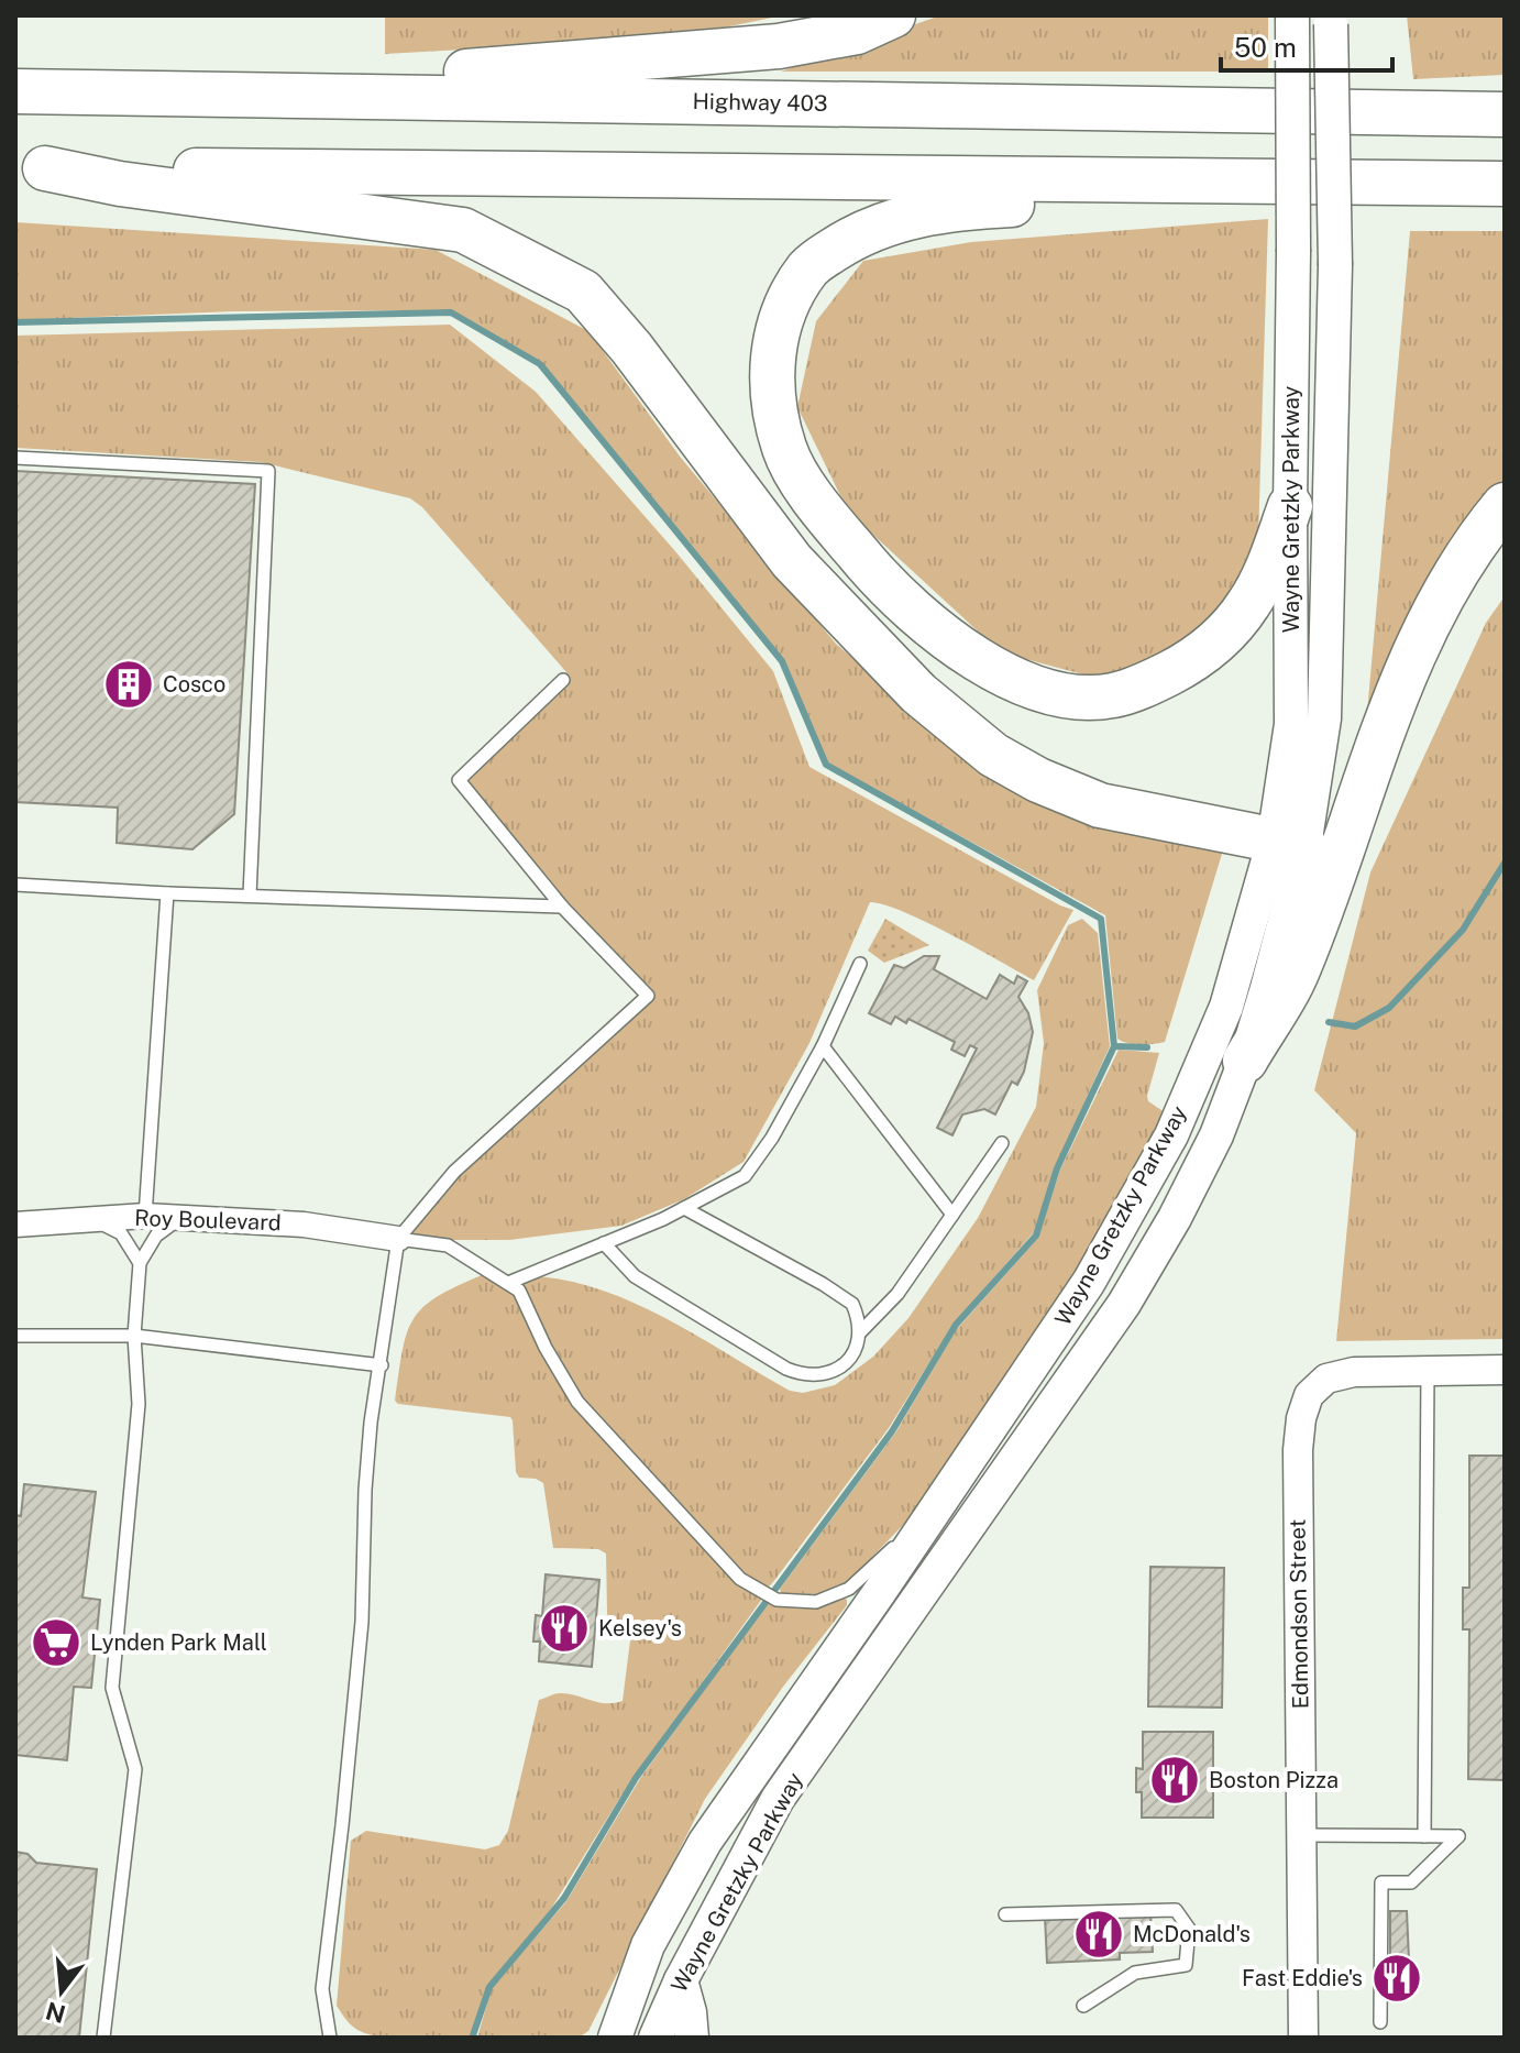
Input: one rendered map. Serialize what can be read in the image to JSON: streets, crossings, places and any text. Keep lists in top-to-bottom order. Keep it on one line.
{"streets":{"highway":["Highway 403"],"main road":["Wayne Gretzky Parkway"],"street":["Roy Boulevard","Edmondson Street"]},"places":{"building":["Cosco"],"restaurant":["Kelsey's","Boston Pizza","McDonald's","Fast Eddie's"],"supermarket":["Lynden Park Mall"]},"scale_bar":"50 m","north":"bottom"}
